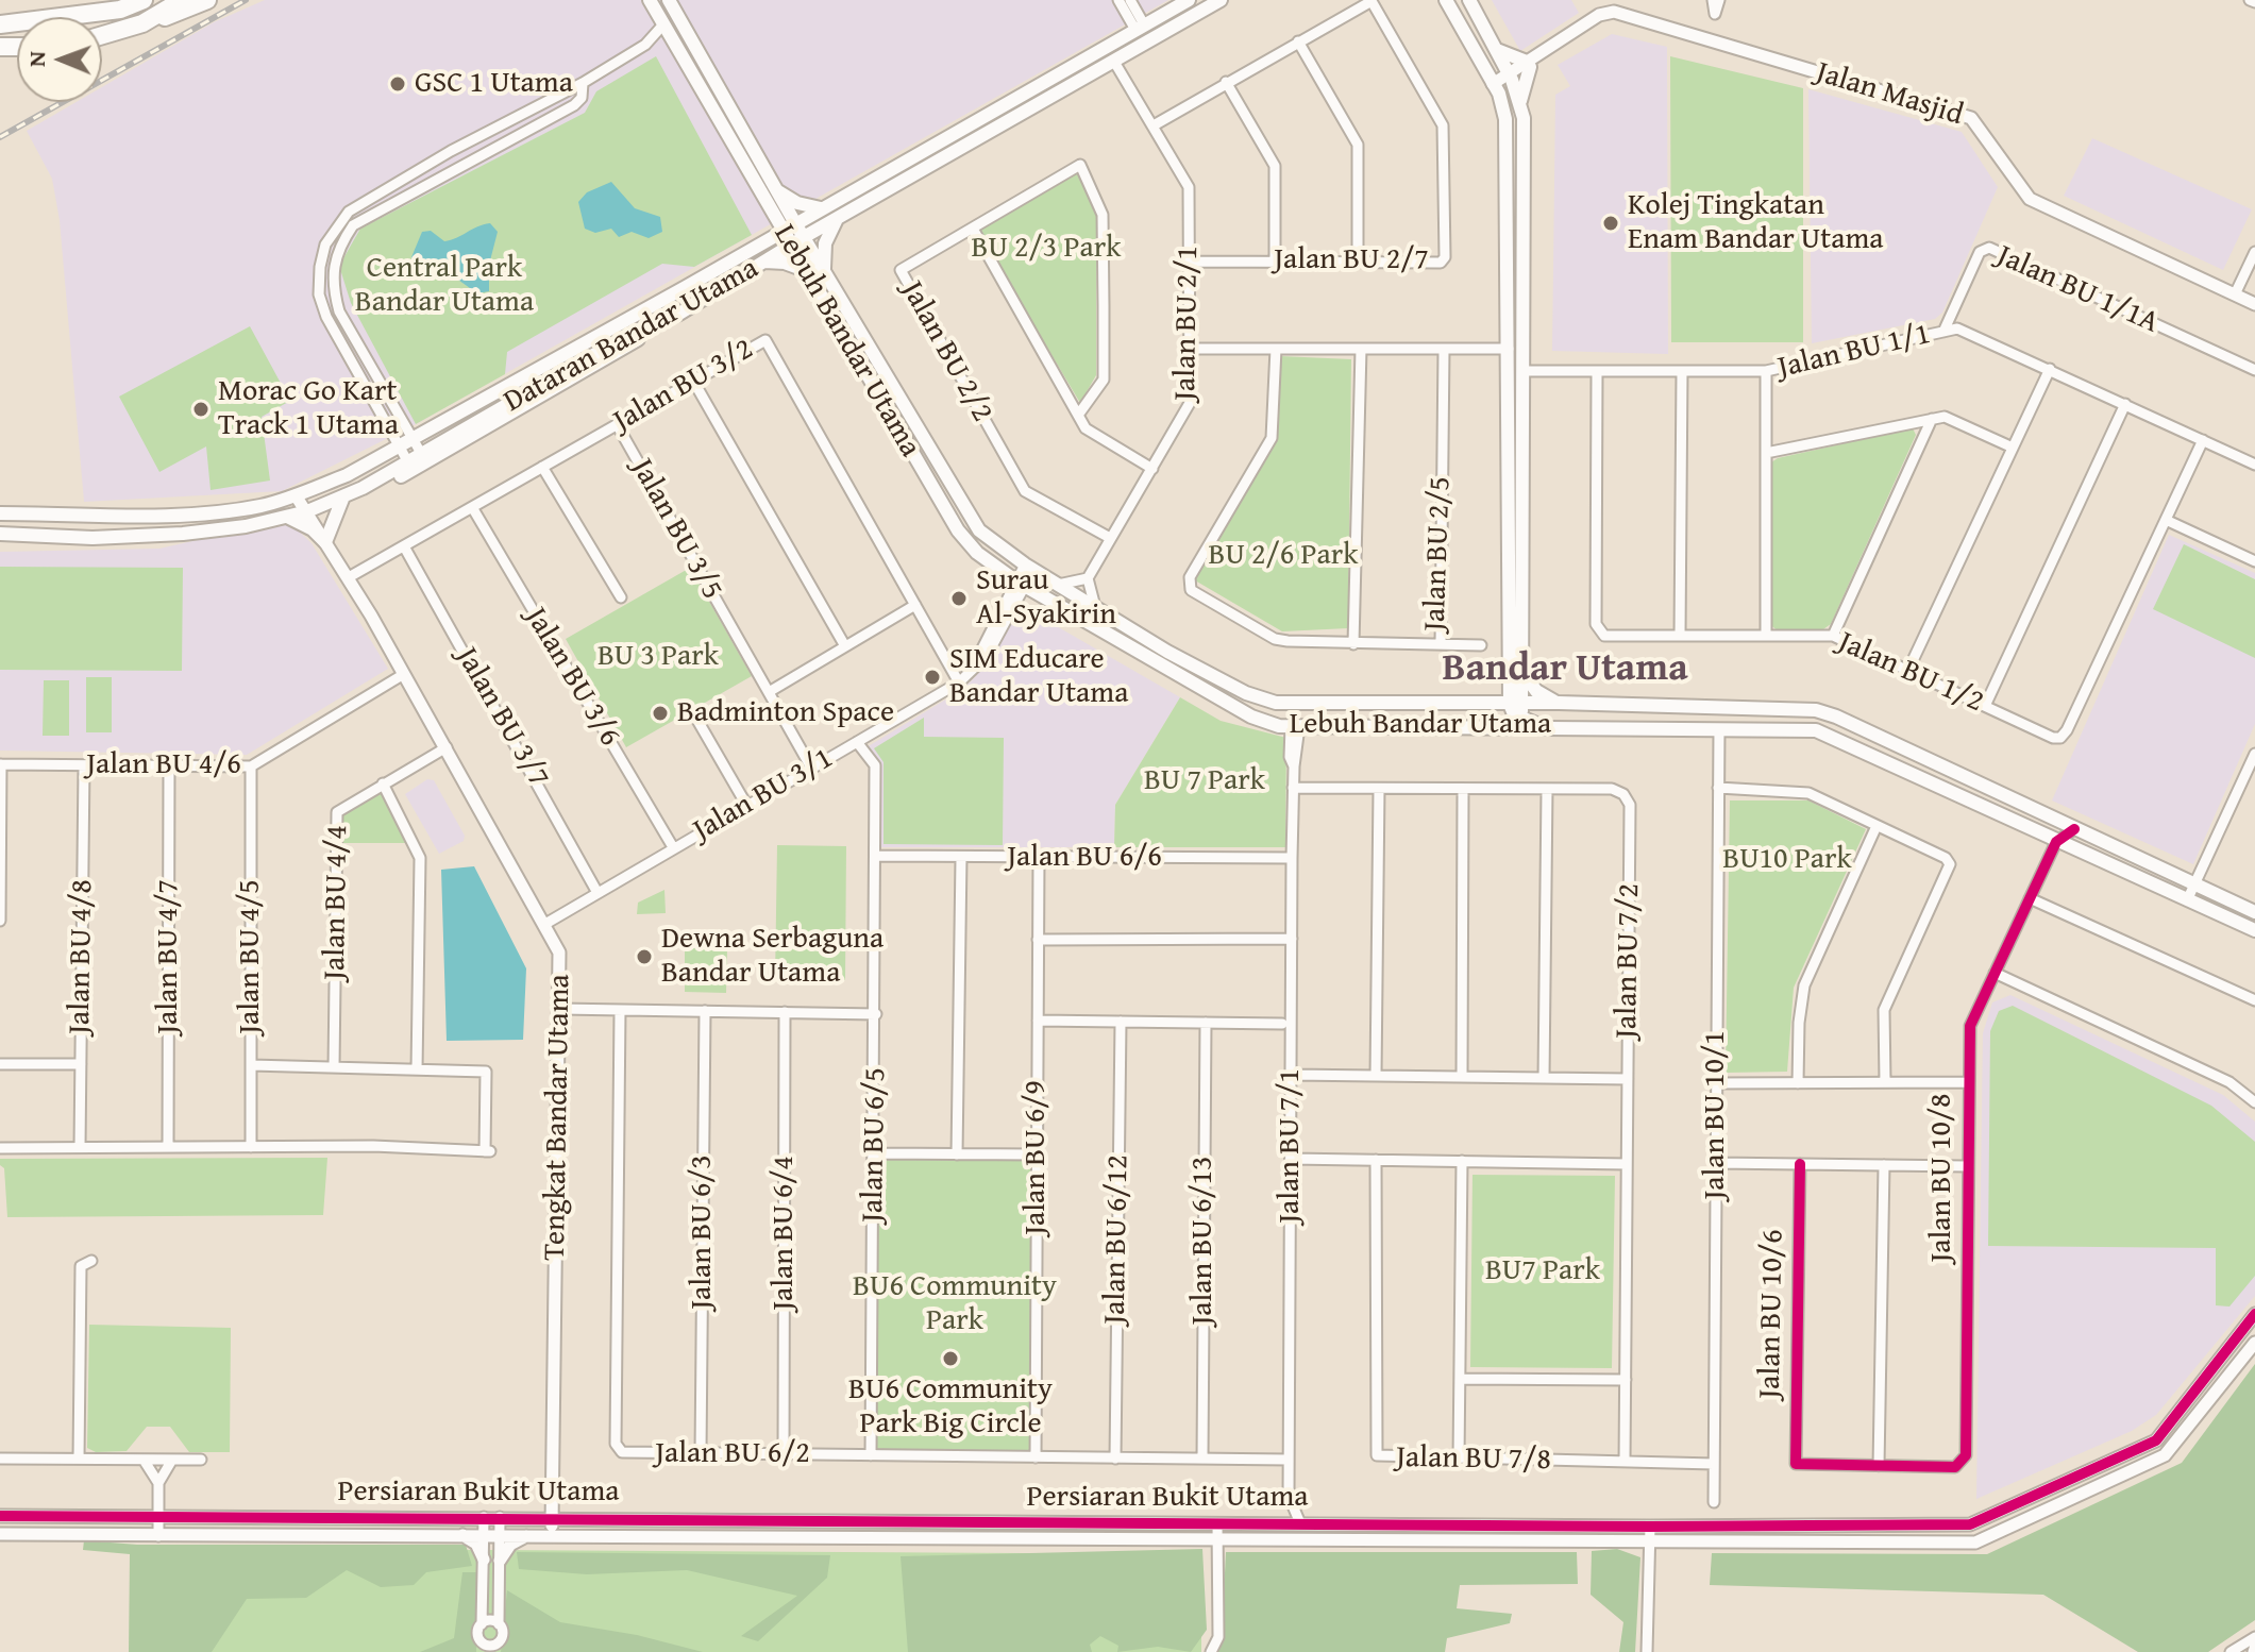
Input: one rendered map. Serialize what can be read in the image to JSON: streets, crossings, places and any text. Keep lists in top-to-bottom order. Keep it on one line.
{"streets":{"main road":["Dataran Bandar Utama","Lebuh Bandar Utama"],"street":["Jalan Masjid","Jalan BU 2/7","Jalan BU 1/1A","Jalan BU 2/1","Jalan BU 2/2","Jalan BU 1/1","Jalan BU 3/2","Jalan BU 3/5","Jalan BU 2/5","Jalan BU 1/2","Jalan BU 3/6","Jalan BU 3/7","Jalan BU 4/6","Jalan BU 3/1","Jalan BU 6/6","Jalan BU 4/4","Jalan BU 4/8","Jalan BU 4/7","Jalan BU 4/5","Jalan BU 7/2","Jalan BU 10/1","Tengkat Bandar Utama","Jalan BU 6/5","Jalan BU 7/1","Jalan BU 6/9","Jalan BU 10/8","Jalan BU 6/3","Jalan BU 6/4","Jalan BU 6/12","Jalan BU 6/13","Jalan BU 10/6","Jalan BU 6/2","Jalan BU 7/8","Persiaran Bukit Utama"]},"crossings":[["Jalan BU 2/7","Jalan BU 2/1"],["Jalan BU 1/1A","Jalan BU 1/1"],["Jalan BU 2/1","Dataran Bandar Utama"],["Jalan BU 2/1","Jalan BU 2/2"],["Dataran Bandar Utama","Lebuh Bandar Utama"],["Dataran Bandar Utama","Tengkat Bandar Utama"],["Lebuh Bandar Utama","Jalan BU 3/1"],["Lebuh Bandar Utama","Jalan BU 10/1"],["Lebuh Bandar Utama","Jalan BU 7/1"],["Lebuh Bandar Utama","Jalan BU 10/8"],["Jalan BU 1/1","Jalan BU 1/2"],["Jalan BU 3/2","Jalan BU 3/5"],["Jalan BU 3/2","Jalan BU 3/6"],["Jalan BU 3/2","Jalan BU 3/7"],["Jalan BU 3/2","Jalan BU 3/1"],["Jalan BU 3/2","Tengkat Bandar Utama"],["Jalan BU 3/5","Jalan BU 3/1"],["Jalan BU 3/6","Jalan BU 3/1"],["Jalan BU 3/7","Jalan BU 3/1"],["Jalan BU 4/6","Jalan BU 4/8"],["Jalan BU 4/6","Jalan BU 4/7"],["Jalan BU 4/6","Jalan BU 4/5"],["Jalan BU 4/6","Tengkat Bandar Utama"],["Jalan BU 3/1","Tengkat Bandar Utama"],["Jalan BU 3/1","Jalan BU 6/5"],["Jalan BU 6/6","Jalan BU 6/5"],["Jalan BU 6/6","Jalan BU 7/1"],["Jalan BU 6/6","Jalan BU 6/9"],["Jalan BU 4/4","Tengkat Bandar Utama"],["Jalan BU 7/2","Jalan BU 7/1"],["Jalan BU 7/2","Jalan BU 7/8"],["Jalan BU 10/1","Jalan BU 7/8"],["Tengkat Bandar Utama","Persiaran Bukit Utama"],["Jalan BU 6/5","Jalan BU 6/2"],["Jalan BU 7/1","Jalan BU 6/2"],["Jalan BU 7/1","Persiaran Bukit Utama"],["Jalan BU 6/9","Jalan BU 6/2"],["Jalan BU 10/8","Jalan BU 10/6"],["Jalan BU 6/3","Jalan BU 6/2"],["Jalan BU 6/4","Jalan BU 6/2"],["Jalan BU 6/12","Jalan BU 6/2"],["Jalan BU 6/13","Jalan BU 6/2"]],"districts":["Bandar Utama"],"parks":["BU 2/3 Park","Central Park Bandar Utama","BU 2/6 Park","BU 3 Park","BU 7 Park","BU10 Park","BU7 Park","BU6 Community Park"],"places":["GSC 1 Utama","Kolej Tingkatan Enam Bandar Utama","Morac Go Kart Track 1 Utama","Surau Al-Syakirin","SIM Educare Bandar Utama","Badminton Space","Dewna Serbaguna Bandar Utama","BU6 Community Park Big Circle"],"north":"left"}
